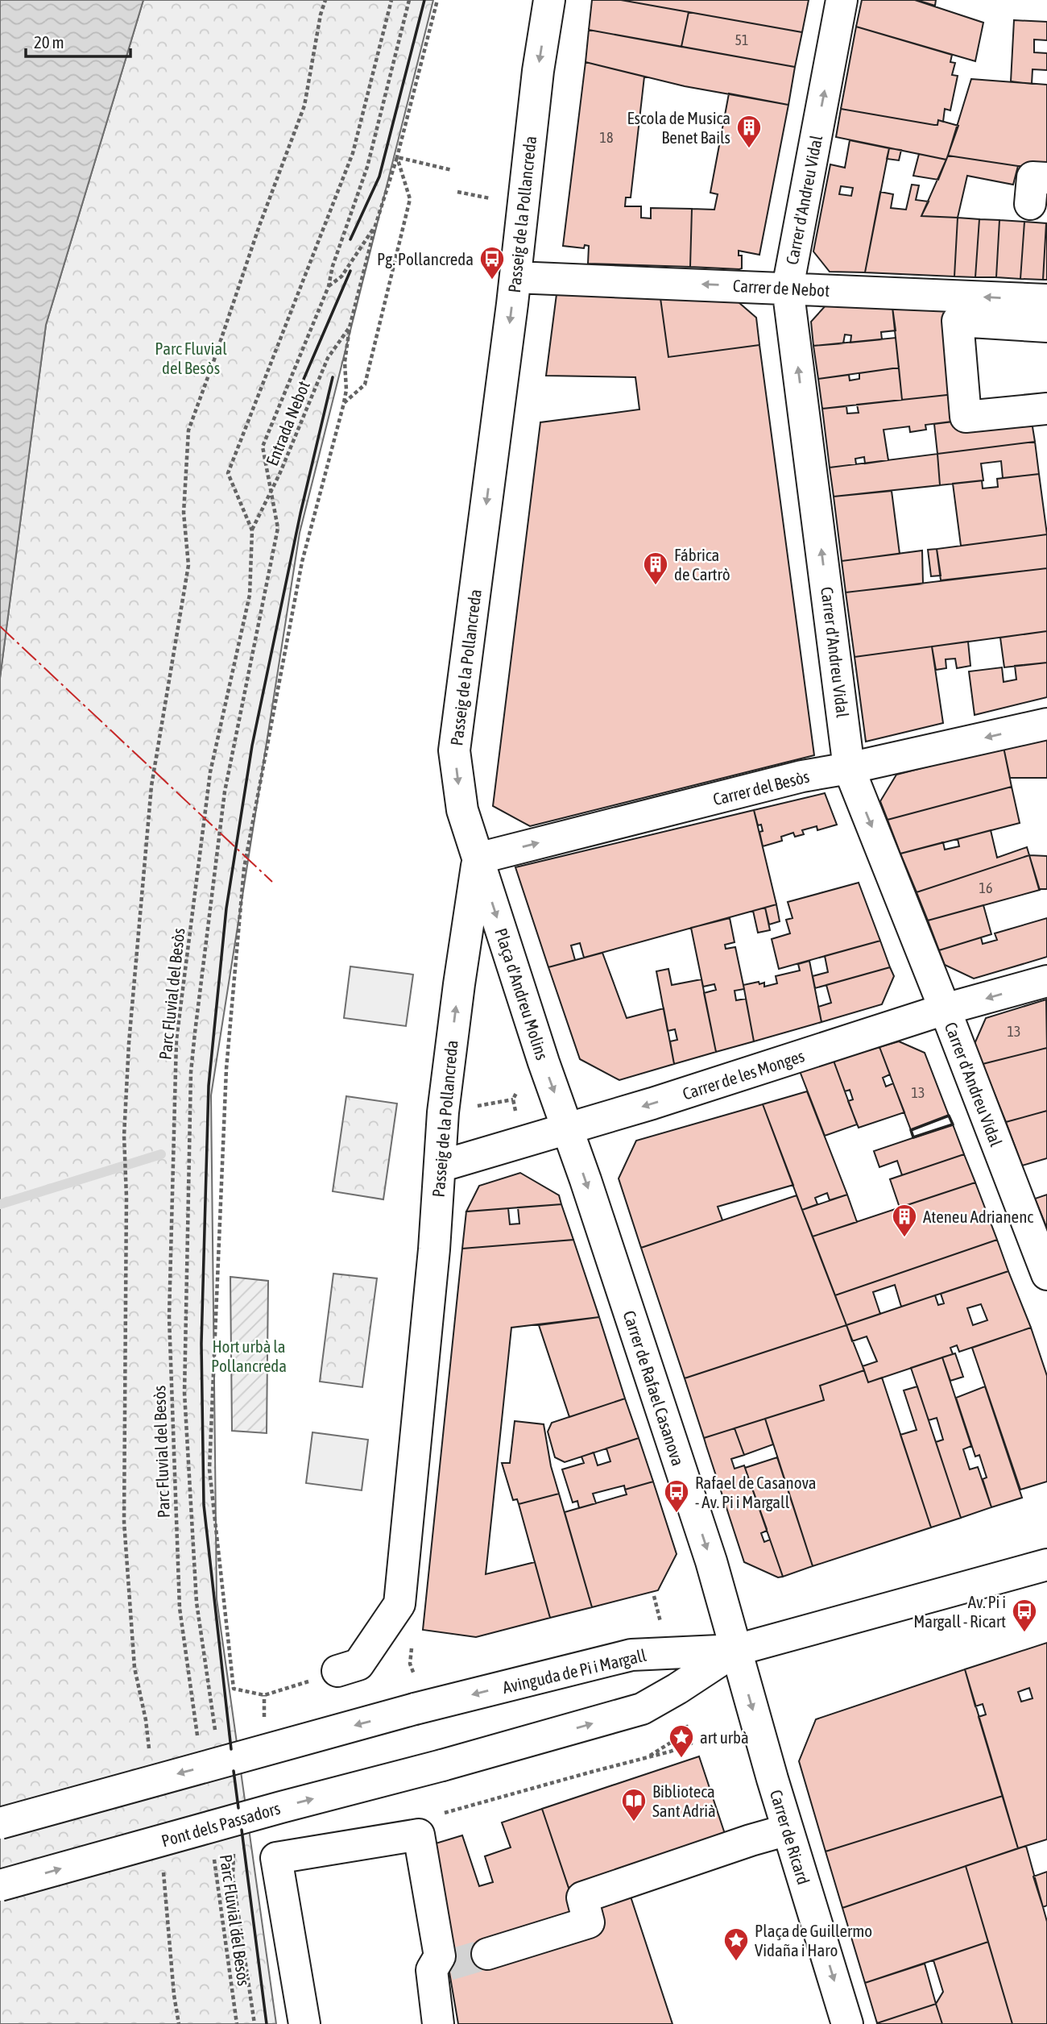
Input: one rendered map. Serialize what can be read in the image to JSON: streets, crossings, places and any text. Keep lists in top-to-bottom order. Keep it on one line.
{"streets":{"street":["Carrer d'Andreu Vidal","Passeig de la Pollancreda","Carrer de Nebot","Carrer del Besòs","Plaça d'Andreu Molins","Carrer de les Monges","Carrer de Rafael Casanova","Avinguda de Pi i Margall","Pont dels Passadors","Carrer de Ricard"],"path":["Entrada Nebot","Parc Fluvial del Besòs"]},"crossings":[["Carrer d'Andreu Vidal","Carrer de Nebot"],["Carrer d'Andreu Vidal","Carrer del Besòs"],["Carrer d'Andreu Vidal","Carrer de les Monges"],["Passeig de la Pollancreda","Carrer de Nebot"],["Passeig de la Pollancreda","Entrada Nebot"],["Passeig de la Pollancreda","Carrer del Besòs"],["Passeig de la Pollancreda","Plaça d'Andreu Molins"],["Passeig de la Pollancreda","Carrer de les Monges"],["Entrada Nebot","Parc Fluvial del Besòs"],["Carrer del Besòs","Plaça d'Andreu Molins"],["Plaça d'Andreu Molins","Carrer de les Monges"],["Plaça d'Andreu Molins","Carrer de Rafael Casanova"],["Carrer de les Monges","Carrer de Rafael Casanova"],["Carrer de Rafael Casanova","Avinguda de Pi i Margall"],["Carrer de Rafael Casanova","Carrer de Ricard"],["Avinguda de Pi i Margall","Pont dels Passadors"],["Avinguda de Pi i Margall","Carrer de Ricard"]],"one_way":["Carrer de Nebot","Plaça d'Andreu Molins","Carrer de les Monges","Carrer de Rafael Casanova","Pont dels Passadors","Carrer de Ricard"],"parks":["Parc Fluvial del Besòs","Hort urbà la Pollancreda"],"places":{"building":["Escola de Musica Benet Bails","Fábrica de Cartrò","Ateneu Adrianenc"],"bus stop":["Pg. Pollancreda","Rafael de Casanova - Av. Pi i Margall","Av. Pi i Margall - Ricart"],"place":["art urbà","Plaça de Guillermo Vidaña i Haro"],"library":["Biblioteca Sant Adrià"]},"house_numbers":["51","18","16","13","13"],"scale_bar":"20 m"}
